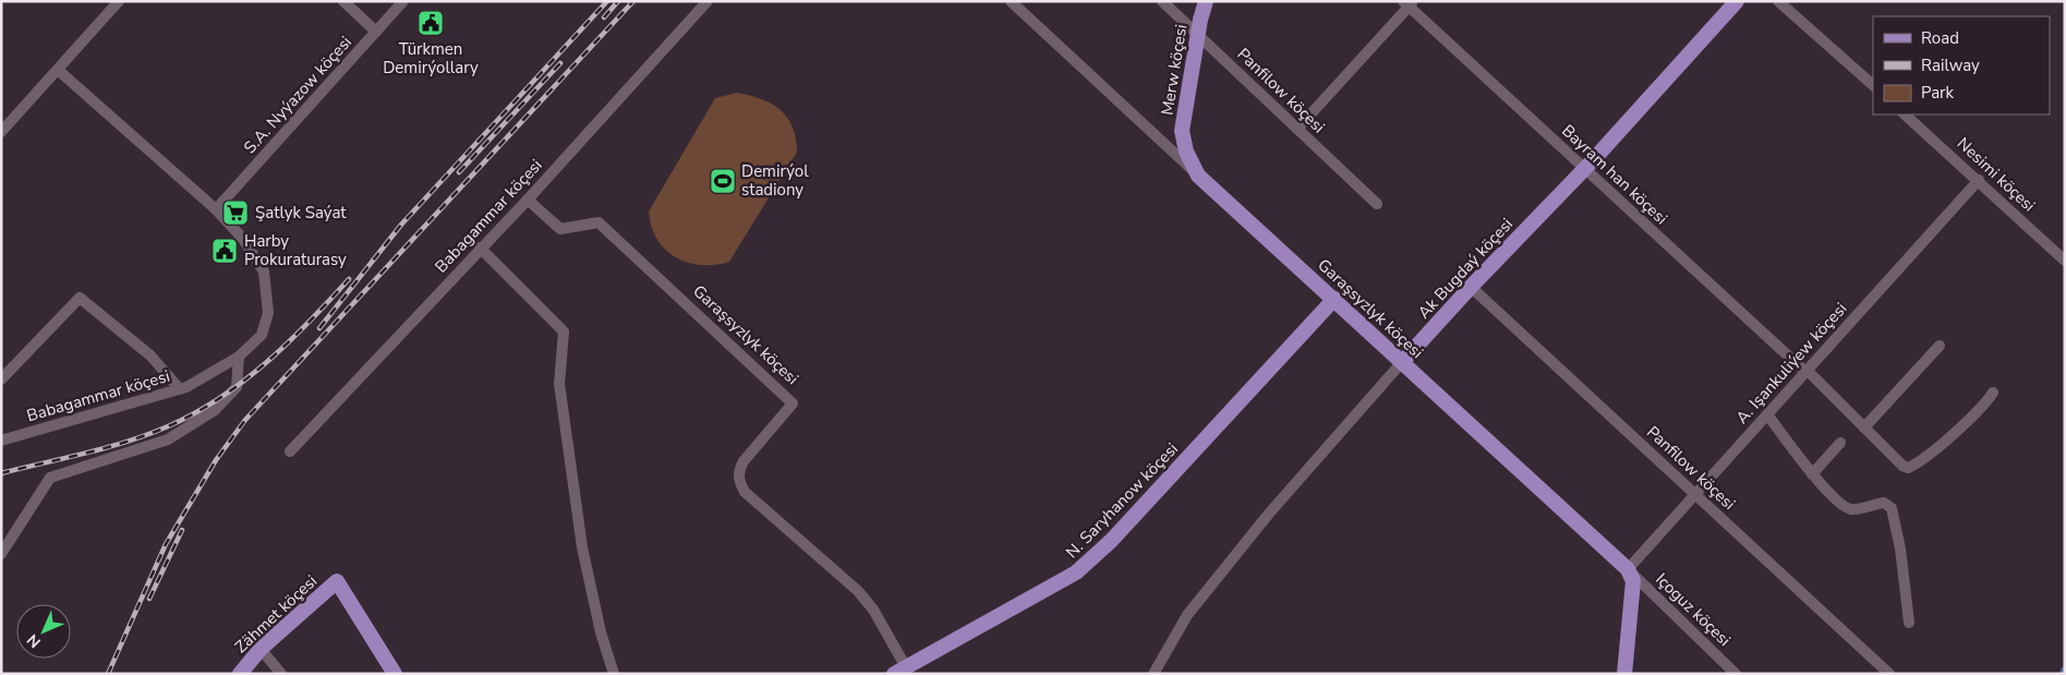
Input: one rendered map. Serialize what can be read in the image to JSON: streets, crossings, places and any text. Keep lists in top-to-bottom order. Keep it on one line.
{"streets":{"main road":["Merw köçesi","Ak Bugdaý köçesi","Garaşsyzlyk köçesi","N. Saryhanow köçesi","Zähmet köçesi"],"street":["Panfilow köçesi","S.A. Nyýazow köçesi","Bayram han köçesi","Nesimi köçesi","Babagammar köçesi","A. Işankuliýew köçesi","Içoguz köçesi"]},"crossings":[["Merw köçesi","Panfilow köçesi"],["Merw köçesi","Garaşsyzlyk köçesi"],["Panfilow köçesi","Ak Bugdaý köçesi"],["Panfilow köçesi","A. Işankuliýew köçesi"],["S.A. Nyýazow köçesi","Babagammar köçesi"],["Bayram han köçesi","Ak Bugdaý köçesi"],["Bayram han köçesi","A. Işankuliýew köçesi"],["Nesimi köçesi","A. Işankuliýew köçesi"],["Babagammar köçesi","Garaşsyzlyk köçesi"],["Ak Bugdaý köçesi","Garaşsyzlyk köçesi"],["Garaşsyzlyk köçesi","A. Işankuliýew köçesi"],["Garaşsyzlyk köçesi","N. Saryhanow köçesi"],["Garaşsyzlyk köçesi","Içoguz köçesi"],["A. Işankuliýew köçesi","Içoguz köçesi"]],"places":{"public building":["Türkmen Demirýollary","Harby Prokuraturasy"],"sports":["Demirýol stadiony"],"supermarket":["Şatlyk Saýat"]},"legend":["Road","Railway","Park"],"north":"bottom left"}
